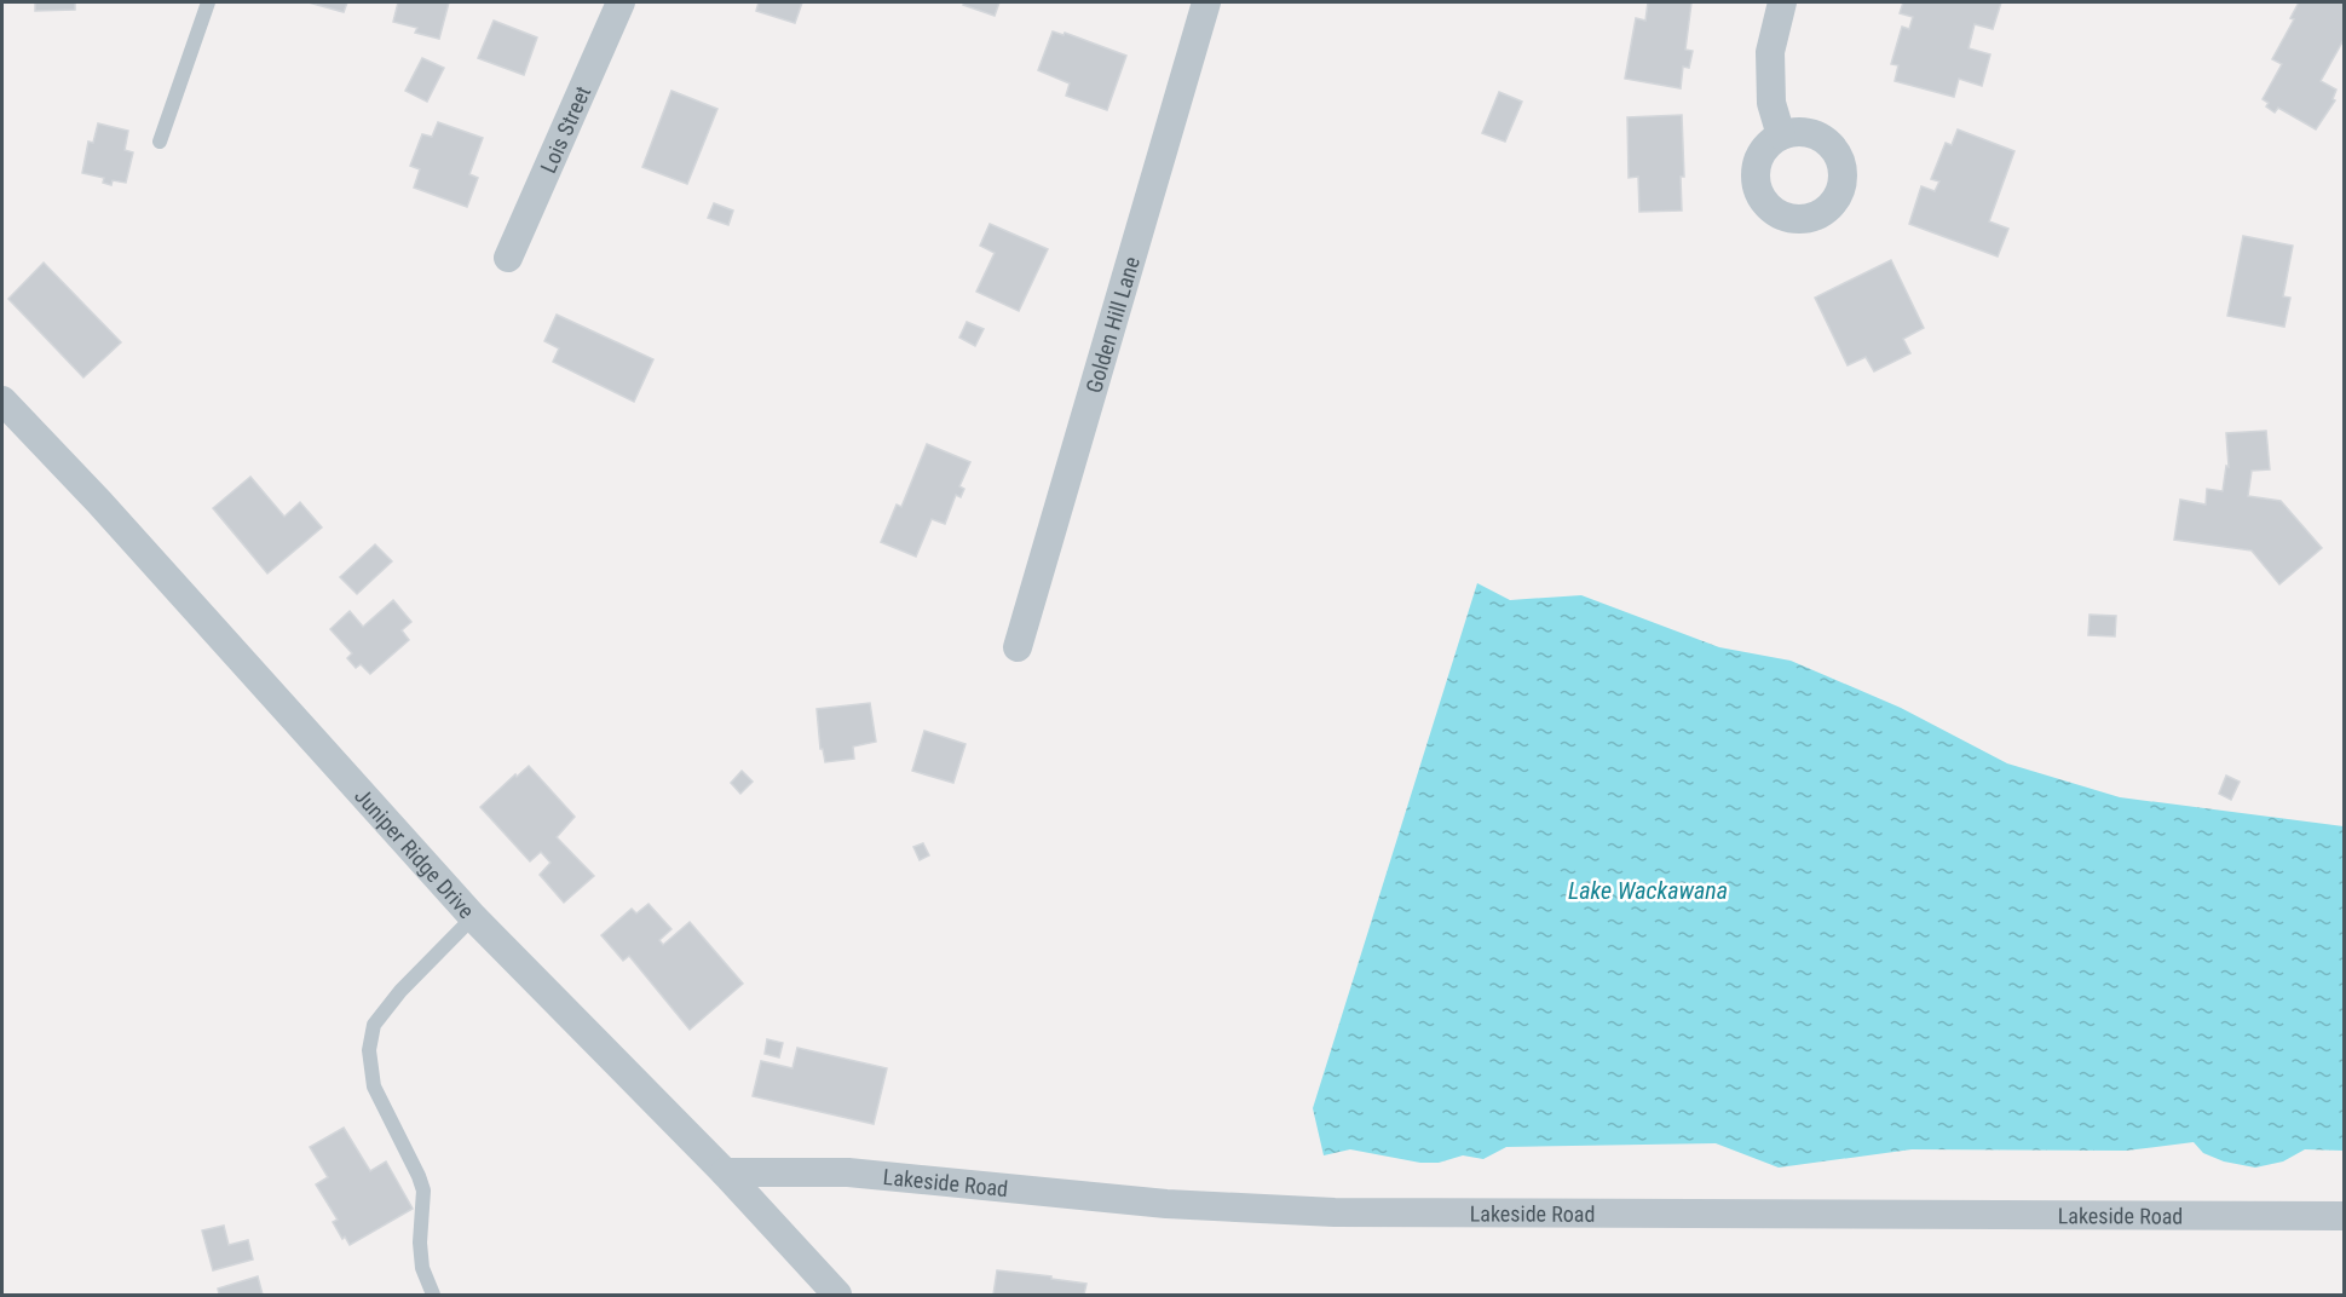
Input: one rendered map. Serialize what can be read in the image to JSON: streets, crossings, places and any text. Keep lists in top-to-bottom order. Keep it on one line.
{"streets":{"street":["Lois Street","Golden Hill Lane","Juniper Ridge Drive","Lakeside Road"]},"crossings":[["Juniper Ridge Drive","Lakeside Road"]],"water":["Lake Wackawana"]}
